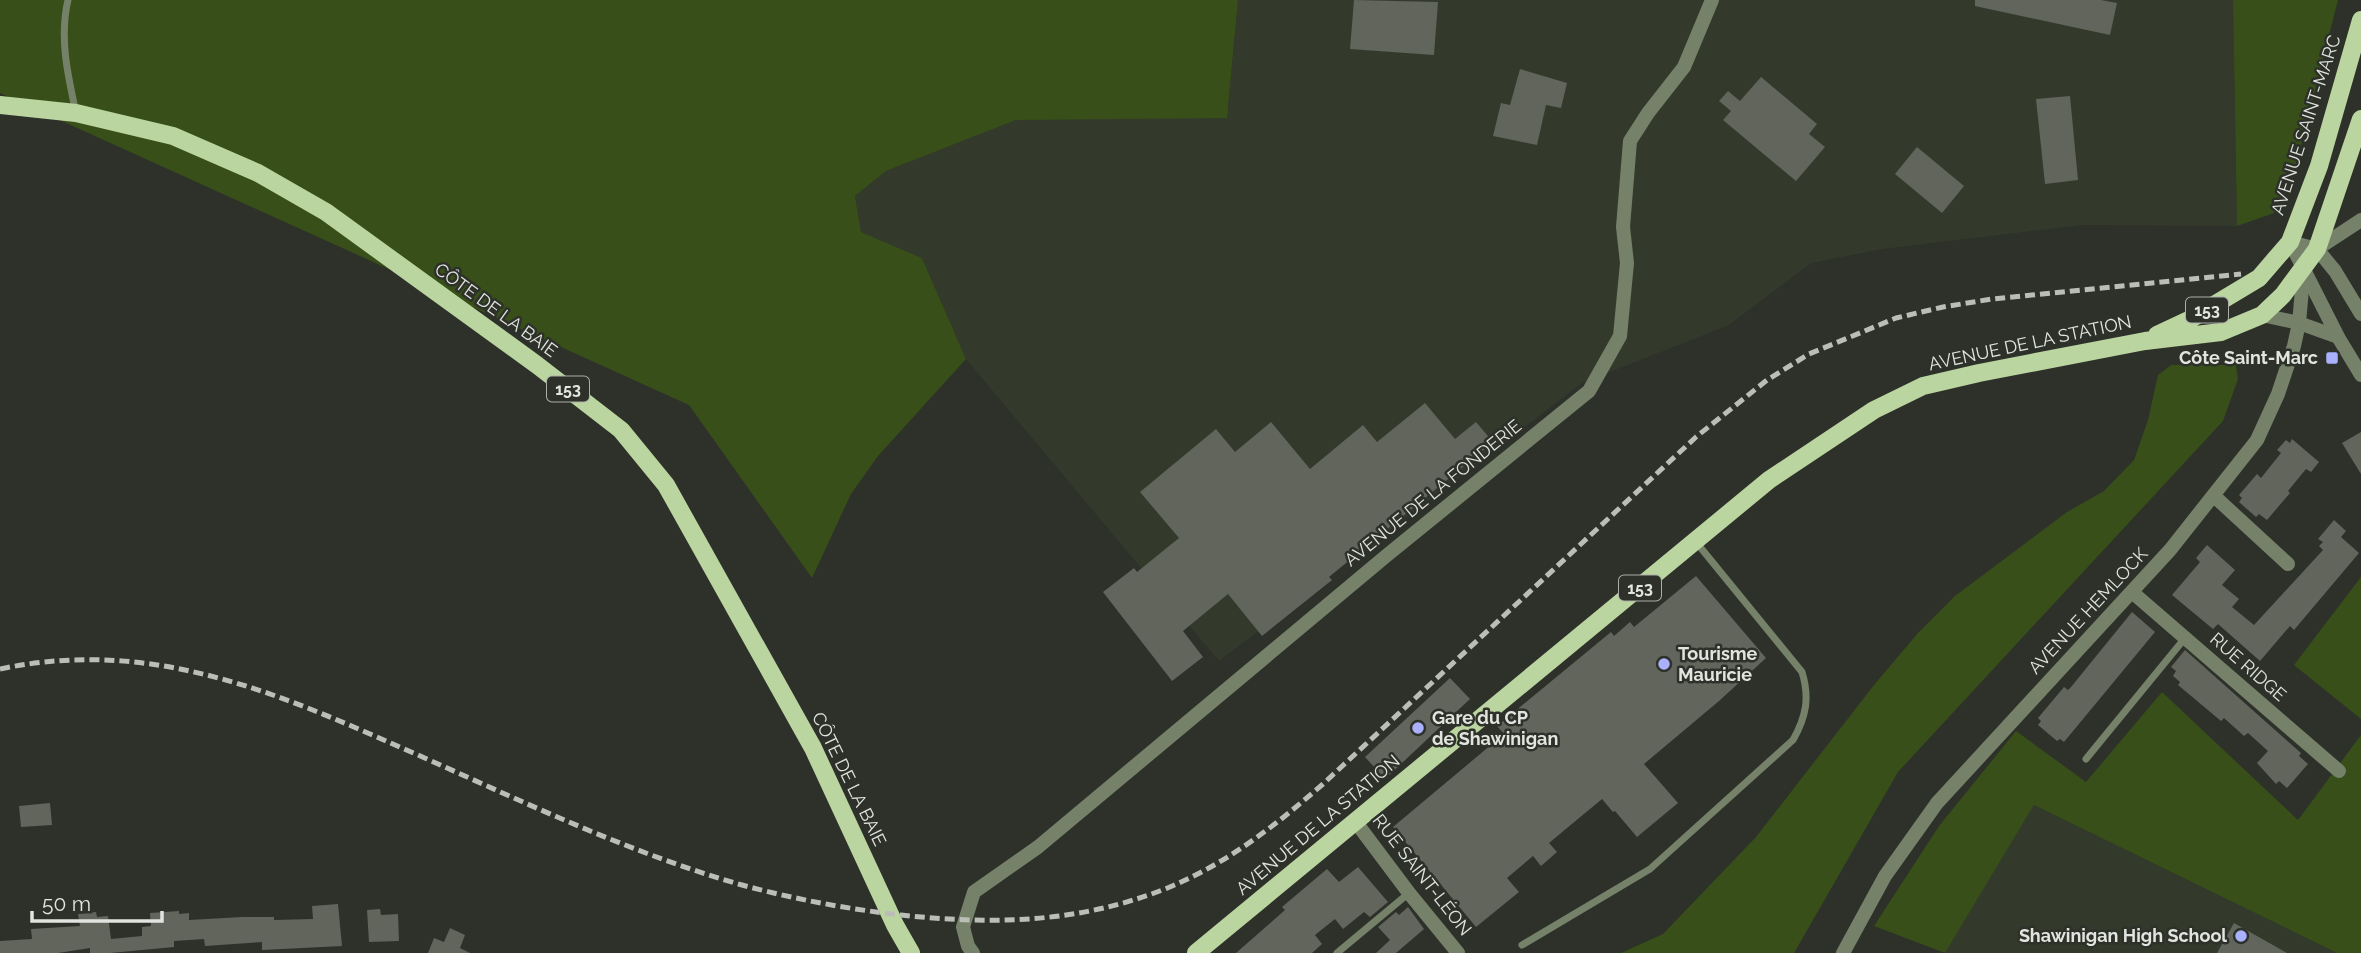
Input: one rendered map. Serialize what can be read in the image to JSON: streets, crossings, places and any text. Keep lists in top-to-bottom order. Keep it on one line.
{"streets":{"main road":["AVENUE SAINT-MARC","CÔTE DE LA BAIE","153","AVENUE DE LA STATION"],"street":["AVENUE DE LA FONDERIE","AVENUE HEMLOCK","RUE RIDGE","RUE SAINT-LÉON"]},"crossings":[["AVENUE SAINT-MARC","153"],["CÔTE DE LA BAIE","153"],["153","AVENUE DE LA STATION"],["153","AVENUE HEMLOCK"],["AVENUE DE LA STATION","RUE SAINT-LÉON"],["AVENUE HEMLOCK","RUE RIDGE"]],"places":{"transit":["Côte Saint-Marc"],"other":["Tourisme Mauricie","Gare du CP de Shawinigan","Shawinigan High School"]},"scale_bar":"50 m"}
